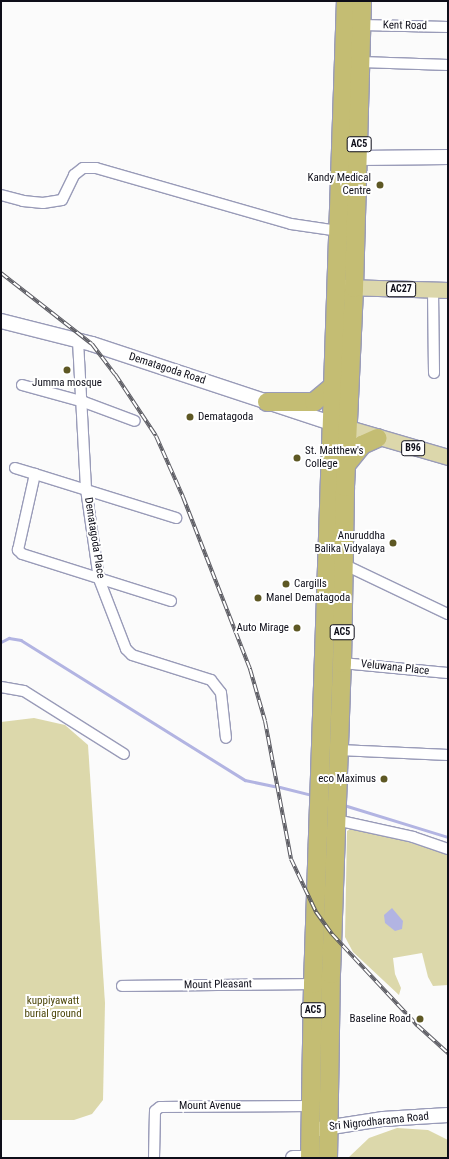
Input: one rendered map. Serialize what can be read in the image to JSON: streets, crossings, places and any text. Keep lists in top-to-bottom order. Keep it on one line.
{"streets":{"highway":["AC5"],"main road":["AC27","Dematagoda Road","B96","Sri Nigrodharama Road"],"street":["Kent Road","Dematagoda Place","Veluwana Place","Mount Pleasant","Mount Avenue"]},"crossings":[["Kent Road","AC5"],["AC5","AC27"],["AC5","Dematagoda Road"],["AC5","B96"],["AC5","Veluwana Place"],["AC5","Mount Pleasant"],["AC5","Mount Avenue"],["AC5","Sri Nigrodharama Road"],["Dematagoda Road","B96"],["Dematagoda Road","Dematagoda Place"]],"parks":["kuppiyawatt burial ground"],"places":["Kandy Medical Centre","Jumma mosque","Dematagoda","St. Matthew's College","Anuruddha Balika Vidyalaya","Cargills","Manel Dematagoda","Auto Mirage","eco Maximus","Baseline Road"]}
